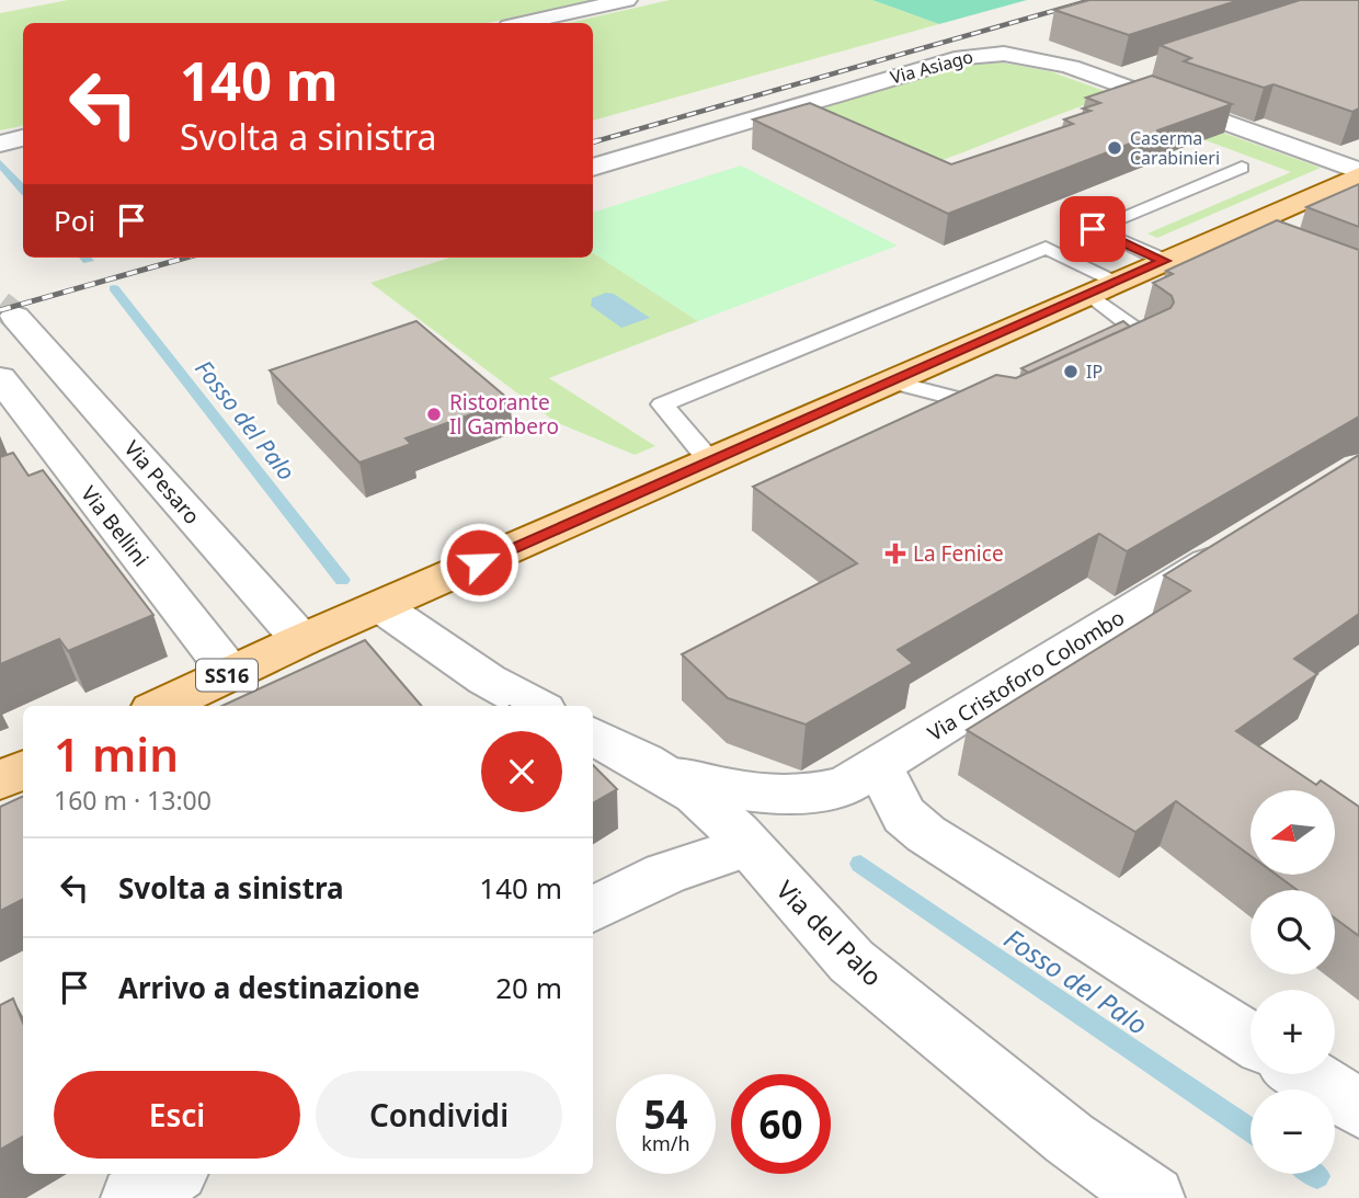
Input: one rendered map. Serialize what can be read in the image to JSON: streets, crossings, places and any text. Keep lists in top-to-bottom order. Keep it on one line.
{"streets":{"main road":["SS16"],"street":["Via Asiago","Via Pesaro","Via Bellini","Via Cristoforo Colombo","Via del Palo"]},"crossings":[["Via Asiago","SS16"],["Via Pesaro","SS16"],["Via Bellini","SS16"],["Via Cristoforo Colombo","Via del Palo"]],"water":["Fosso del Palo"],"places":{"other":["Caserma Carabinieri","IP","Ristorante Il Gambero"],"health":["La Fenice"]},"north":"left","page":{"turn":["140 m","Svolta a sinistra"],"then":"Poi","heading":["1 min","160 m · 13:00"],"map_buttons":["+","−"],"list":[{"name":"Svolta a sinistra","value":"140 m"},{"name":"Arrivo a destinazione","value":"20 m"}],"buttons":["Esci","Condividi"],"speed":"54 km/h","limit":"60"}}
